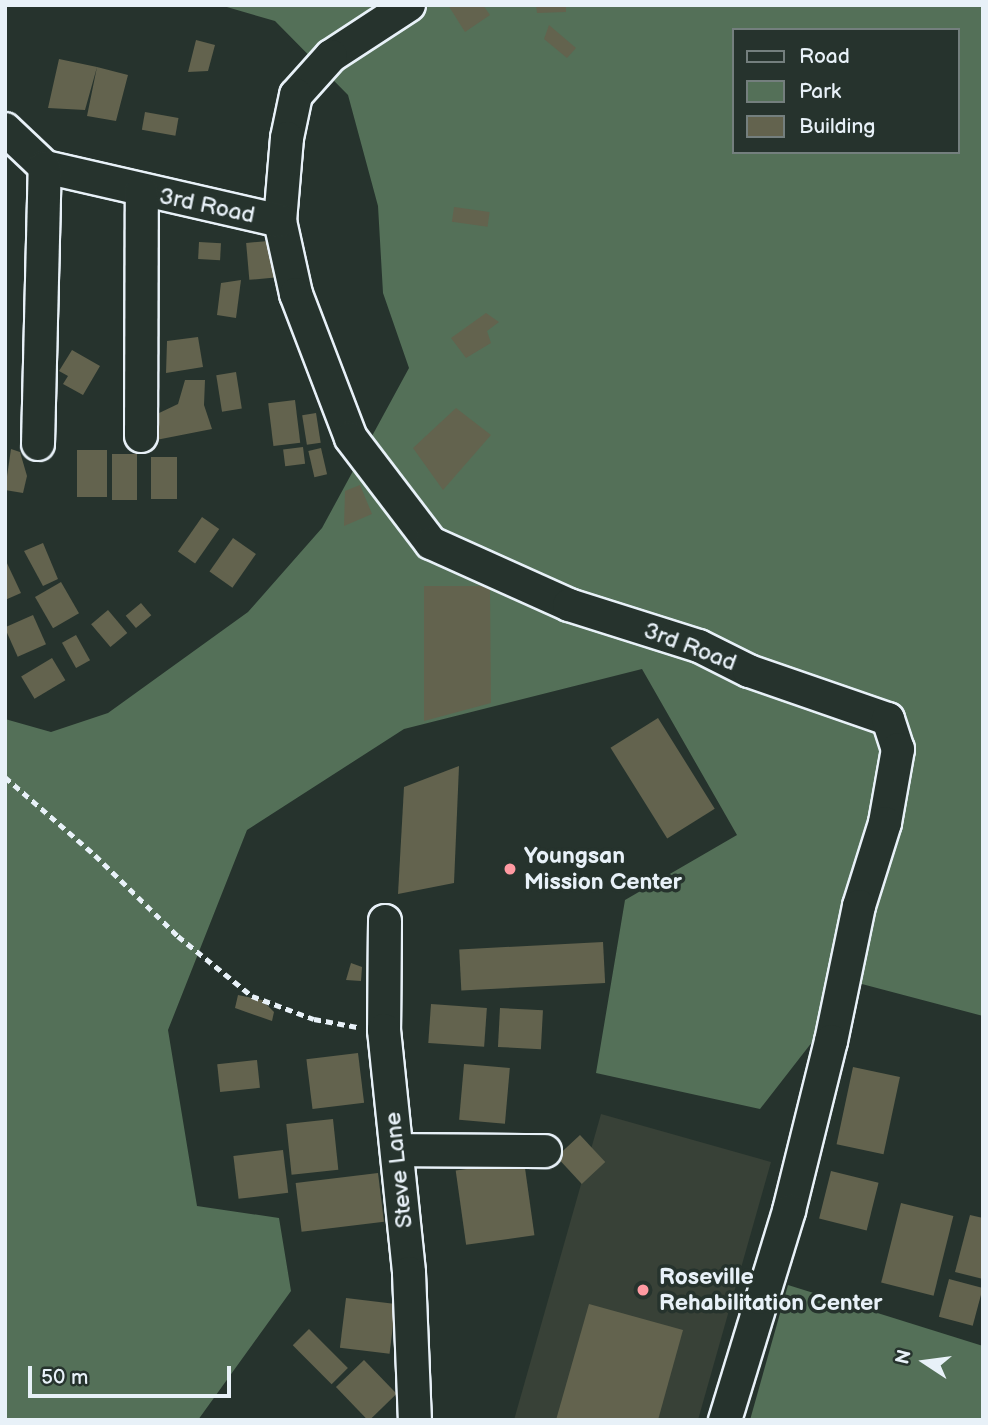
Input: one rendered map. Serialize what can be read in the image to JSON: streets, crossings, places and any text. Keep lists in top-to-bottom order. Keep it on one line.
{"streets":{"street":["3rd Road","Steve Lane"]},"places":["Youngsan Mission Center","Roseville Rehabilitation Center"],"legend":["Road","Park","Building"],"scale_bar":"50 m","north":"left"}
